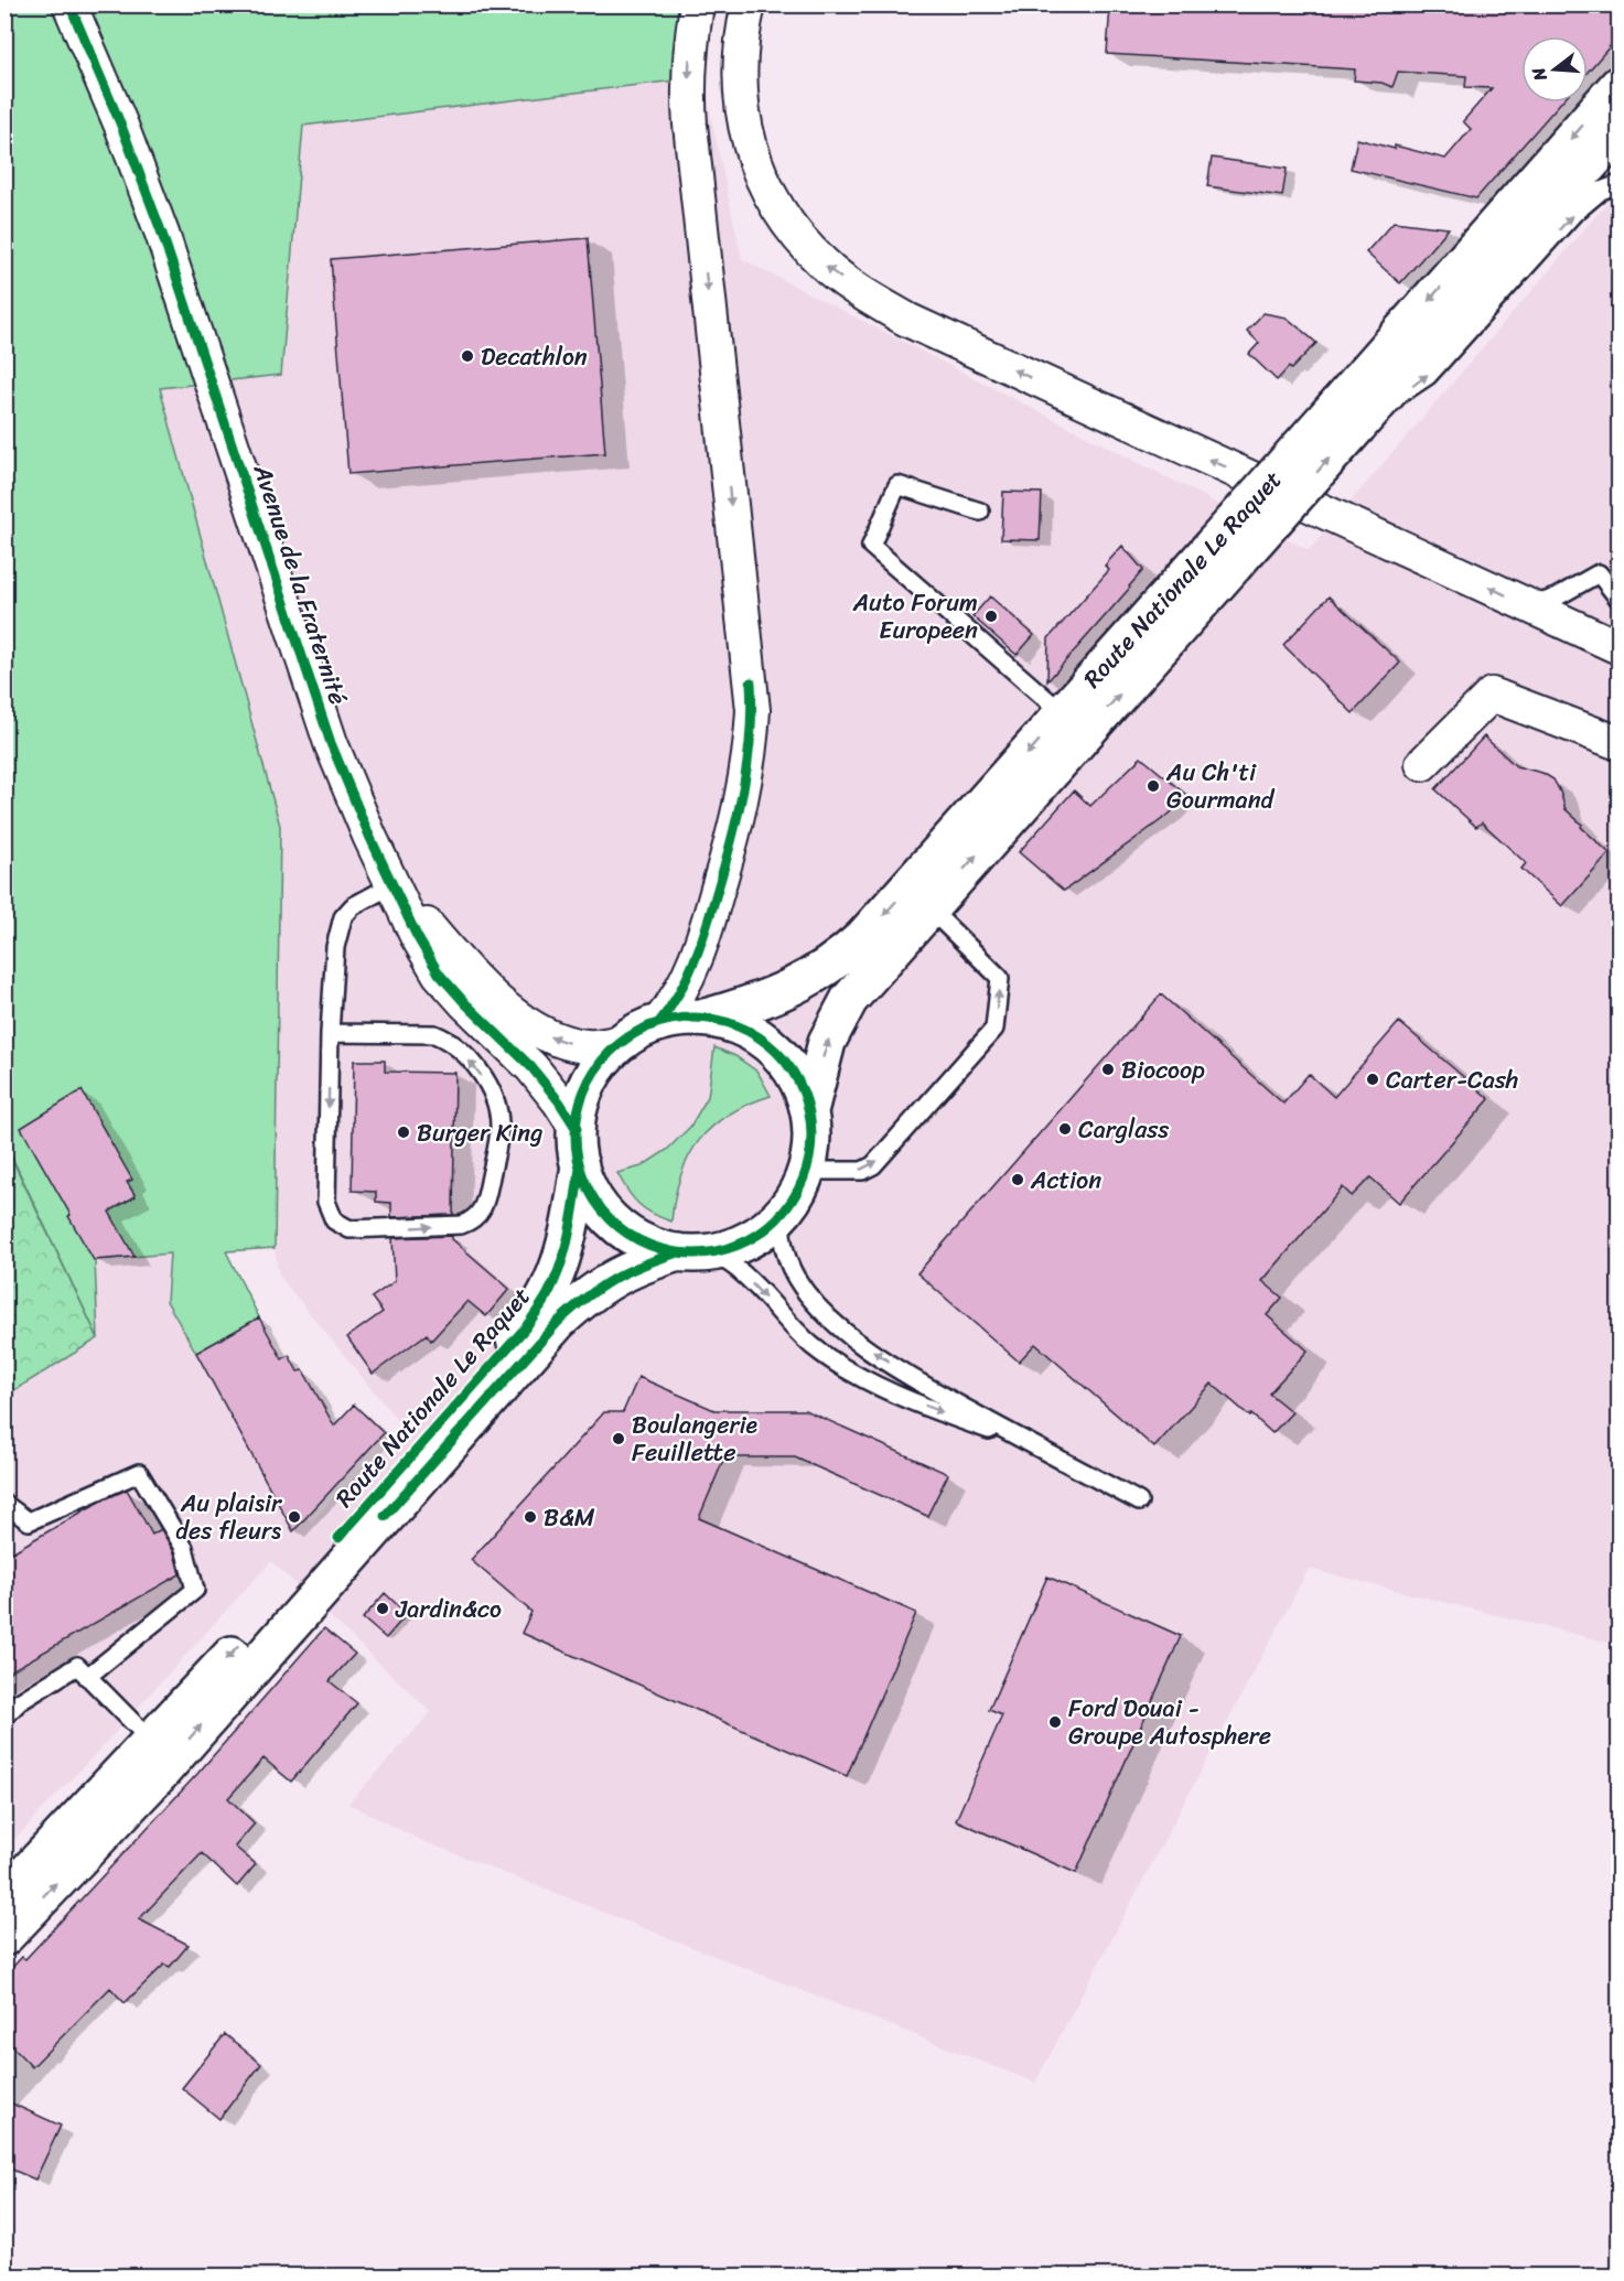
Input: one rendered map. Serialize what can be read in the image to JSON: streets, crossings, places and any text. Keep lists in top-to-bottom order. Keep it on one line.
{"streets":{"main road":["Route Nationale Le Raquet"],"street":["Avenue de la Fraternité"]},"crossings":[["Route Nationale Le Raquet","Avenue de la Fraternité"]],"places":["Decathlon","Auto Forum Europeen","Au Ch'ti Gourmand","Biocoop","Carter-Cash","Carglass","Burger King","Action","Boulangerie Feuillette","Au plaisir des fleurs","B&M","Jardin&co","Ford Douai - Groupe Autosphere"],"north":"left"}
